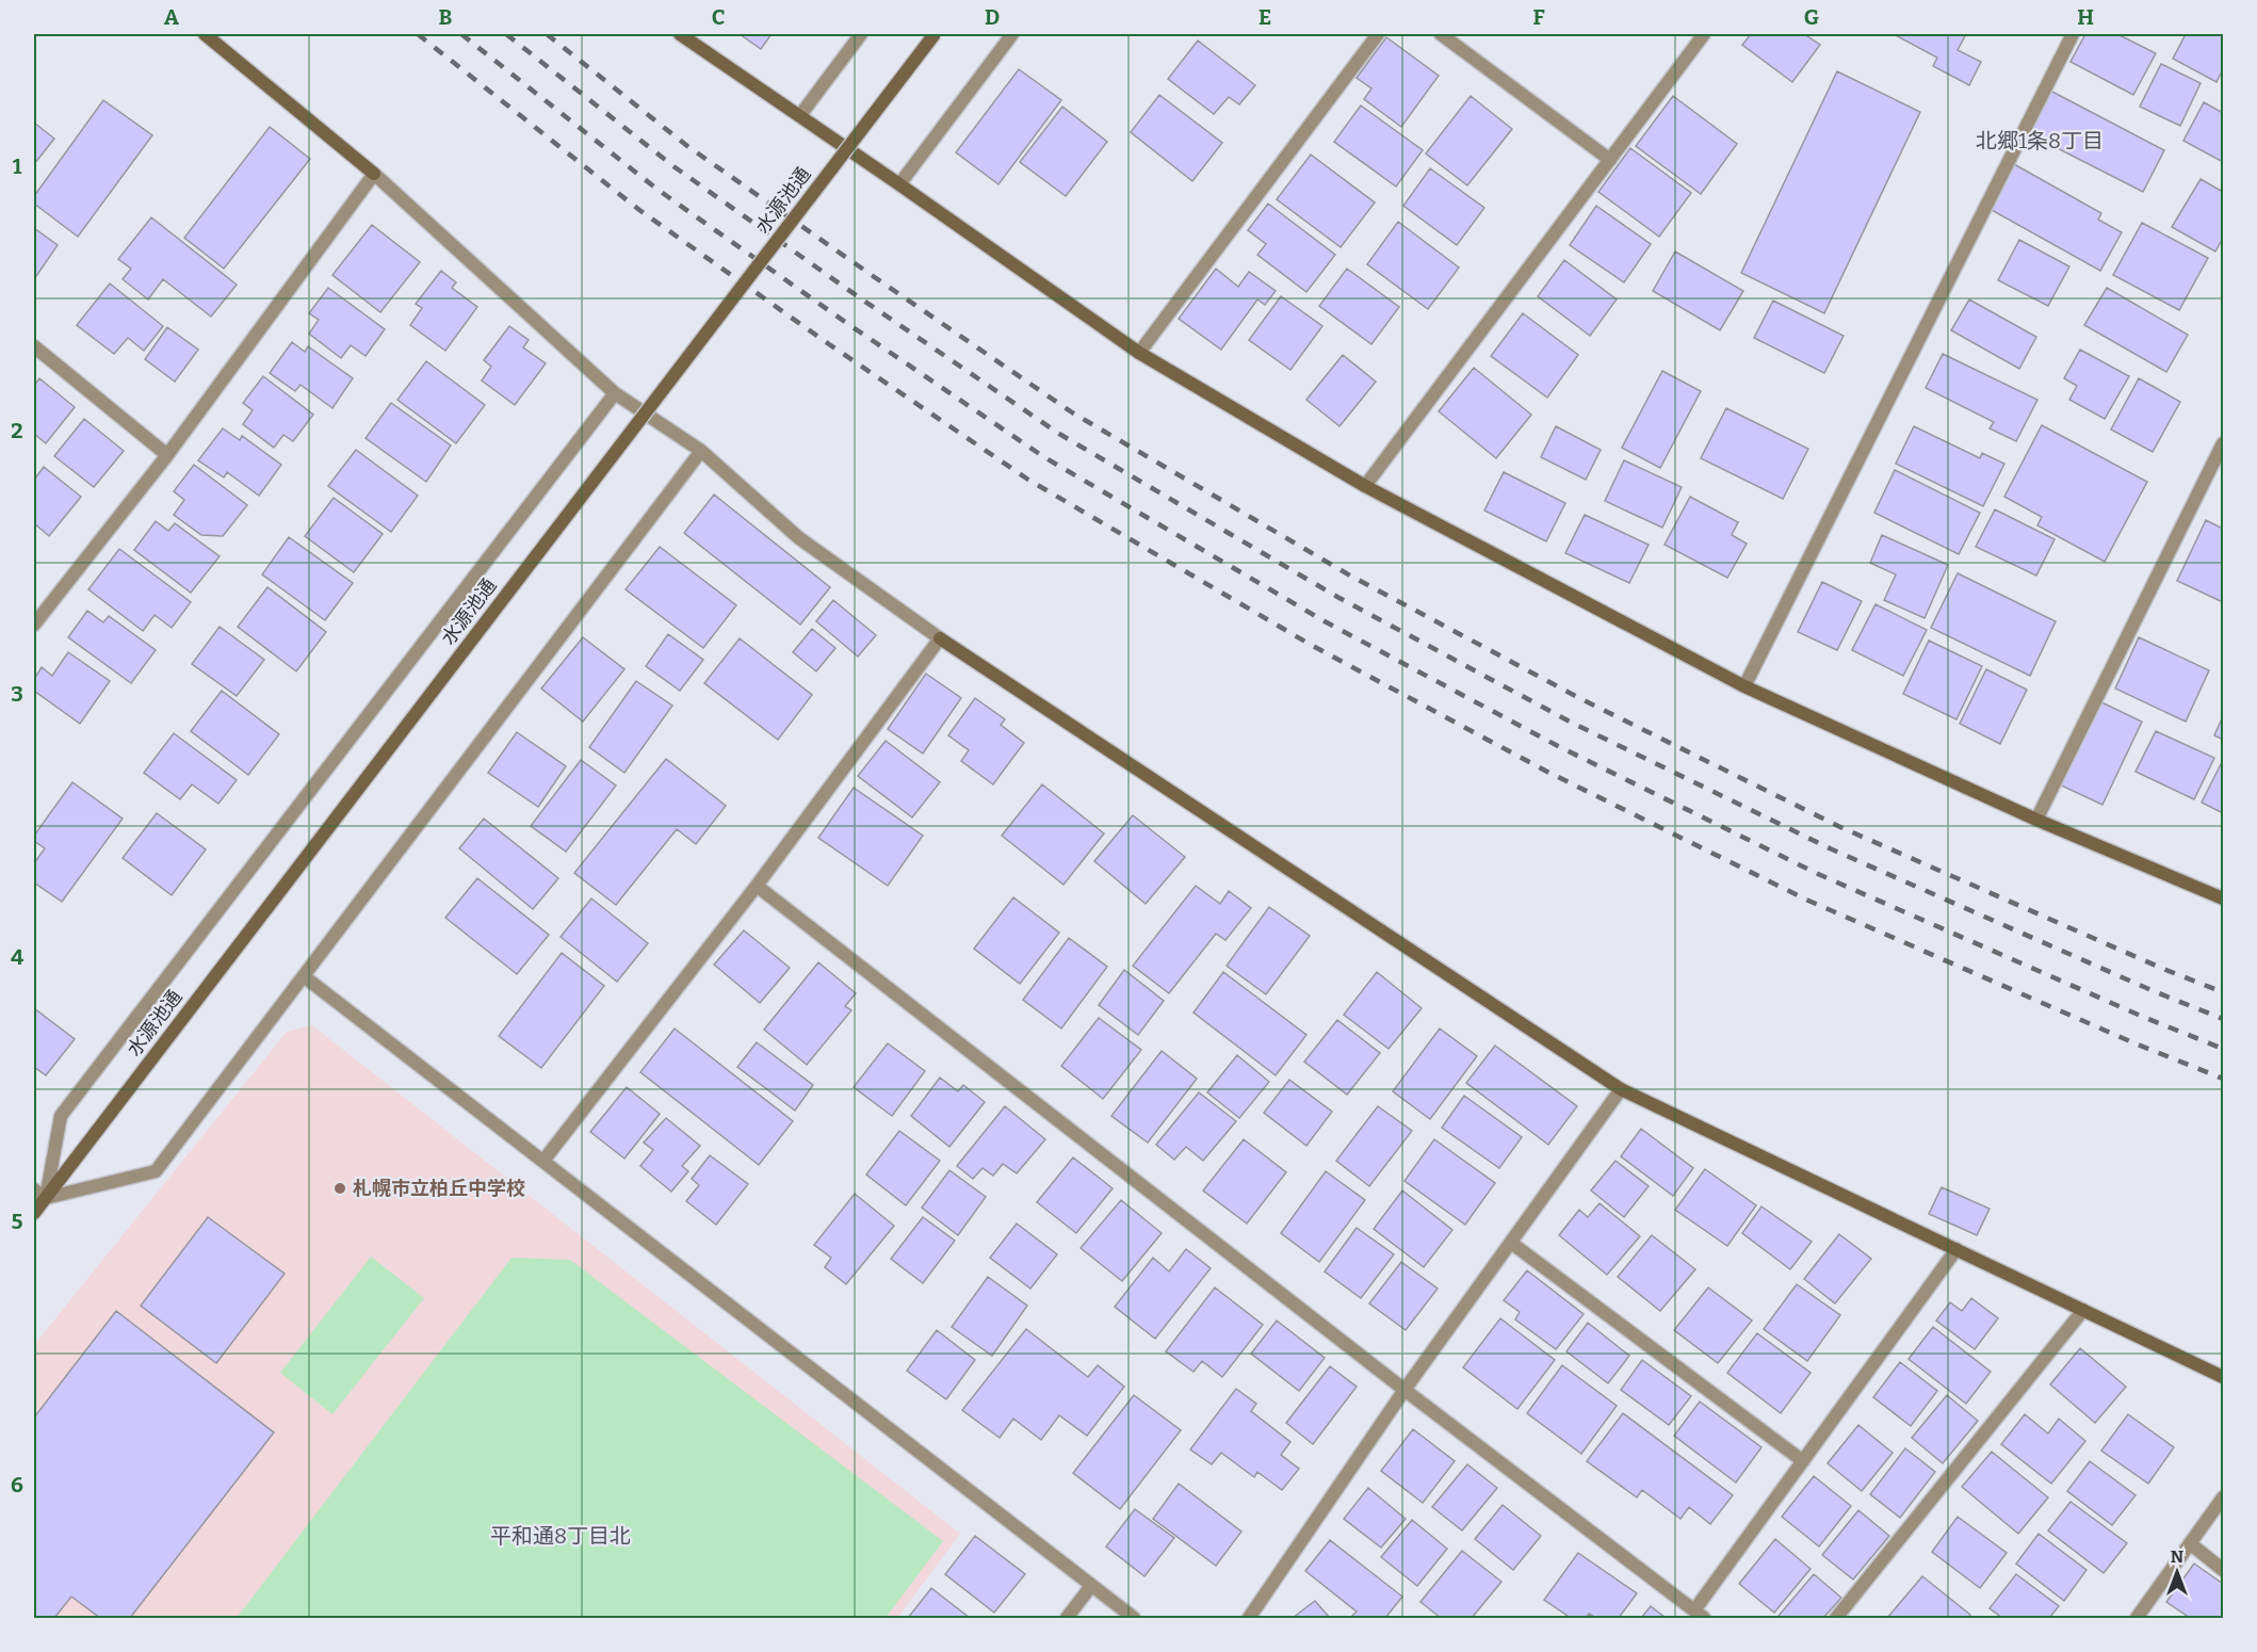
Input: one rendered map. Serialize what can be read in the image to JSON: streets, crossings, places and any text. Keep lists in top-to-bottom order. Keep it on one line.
{"streets":{"street":["水源池通"]},"districts":["北郷1条8丁目","平和通8丁目北"],"places":["札幌市立柏丘中学校"],"north":"top","grid":{"columns":["A","B","C","D","E","F","G","H"],"rows":["1","2","3","4","5","6"]}}
